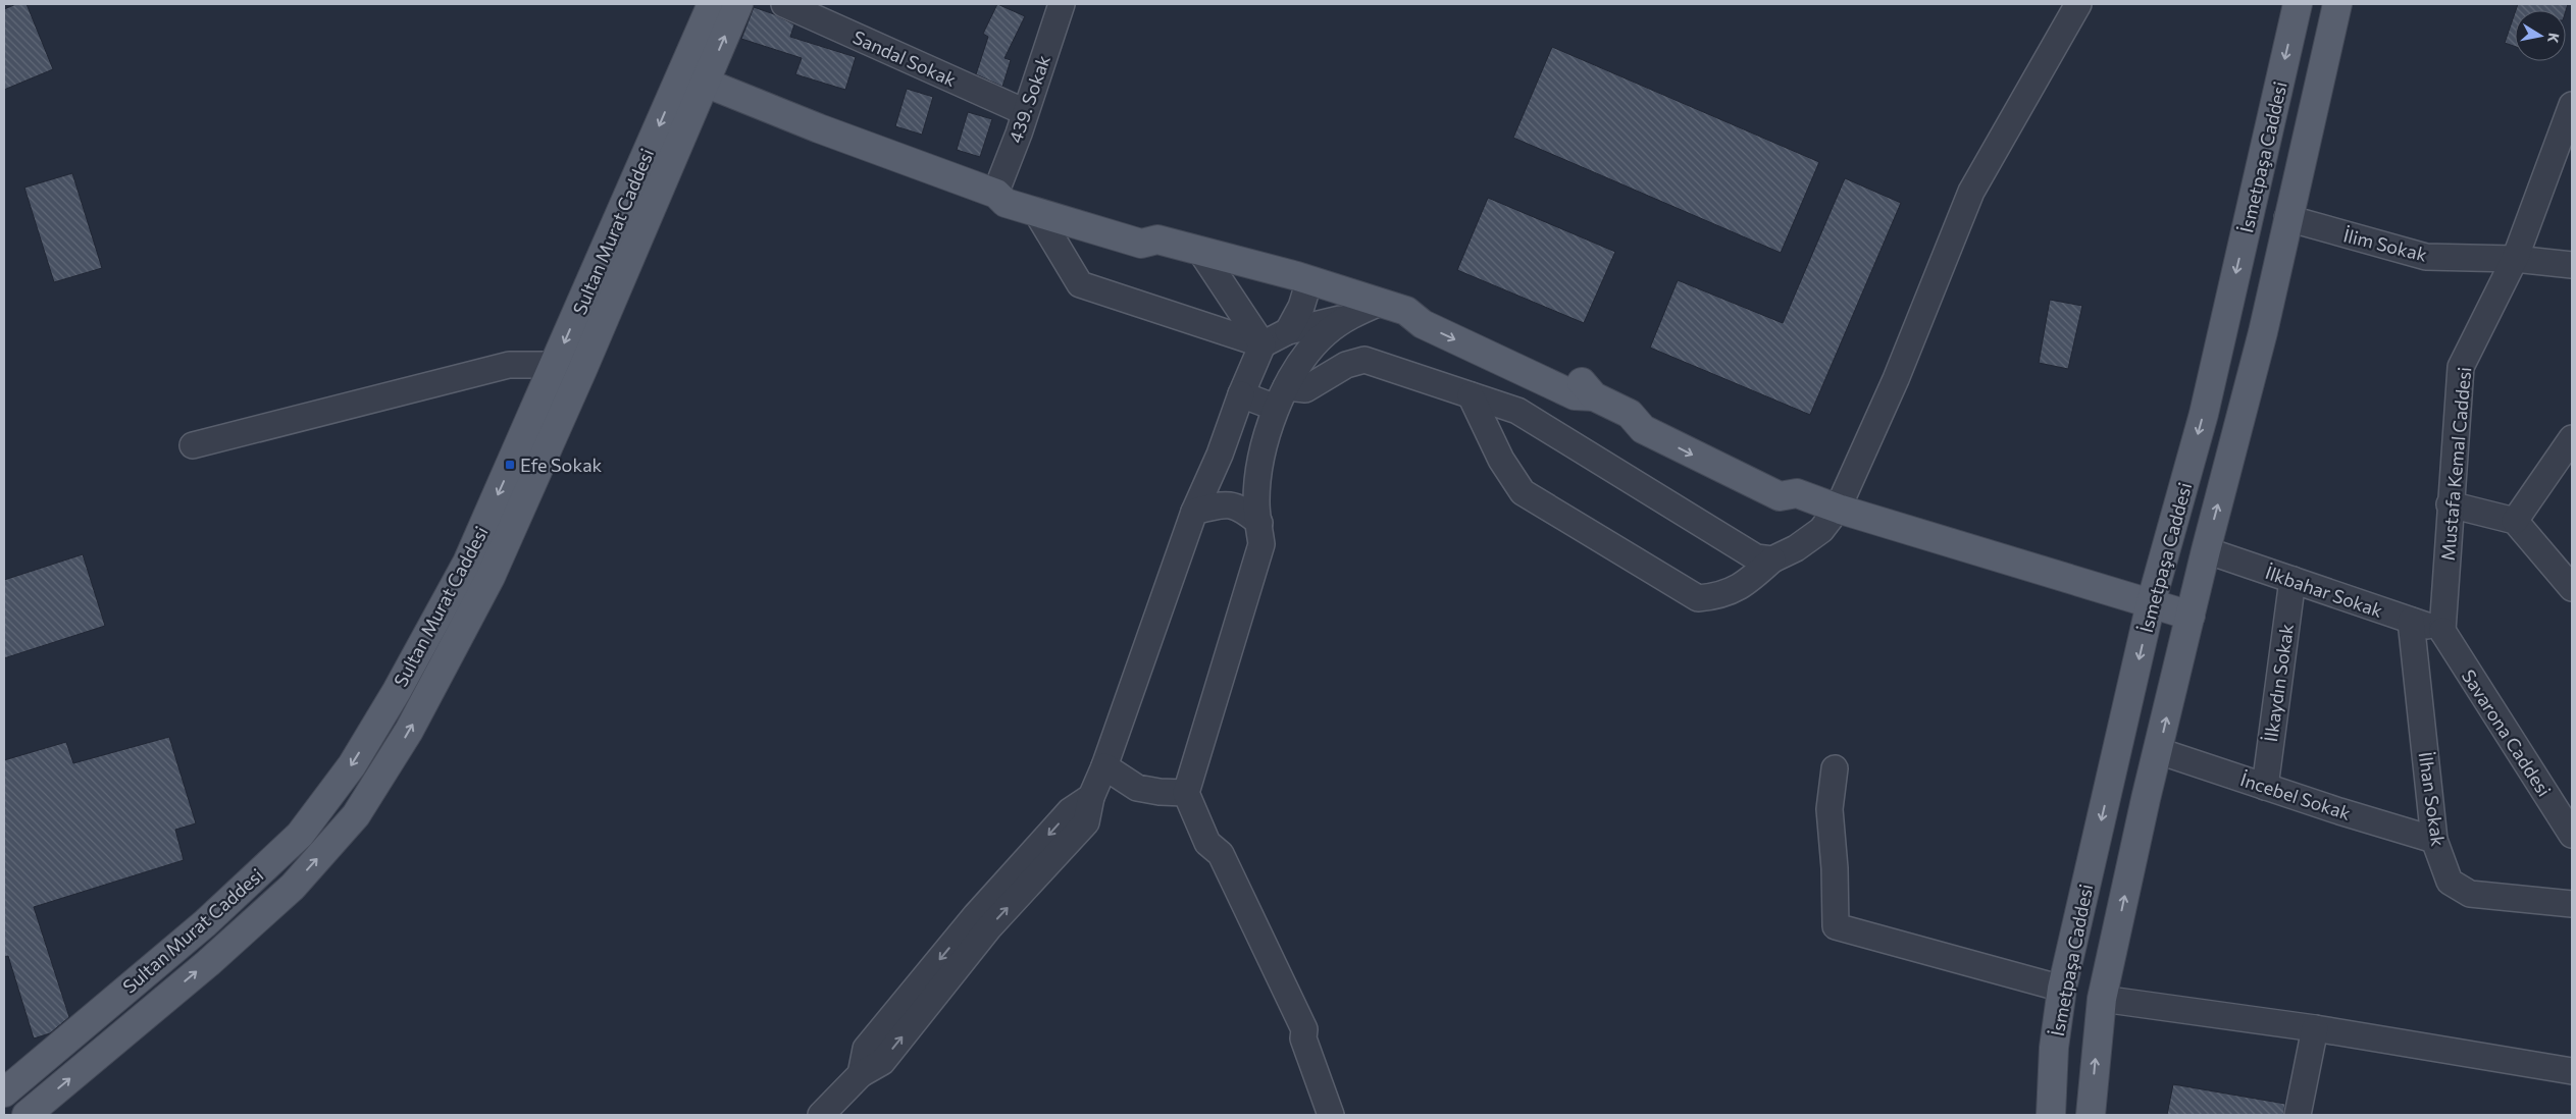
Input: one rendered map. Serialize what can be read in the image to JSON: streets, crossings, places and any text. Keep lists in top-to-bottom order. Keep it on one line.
{"streets":{"main road":["İsmetpaşa Caddesi","Sultan Murat Caddesi"],"street":["Sandal Sokak","439. Sokak","İlim Sokak","Mustafa Kemal Caddesi","İlkbahar Sokak","İlkaydın Sokak","Savarona Caddesi","İncebel Sokak","İlhan Sokak"]},"crossings":[["Sandal Sokak","439. Sokak"],["İsmetpaşa Caddesi","İlim Sokak"],["İsmetpaşa Caddesi","İlkbahar Sokak"],["İsmetpaşa Caddesi","İncebel Sokak"],["İlim Sokak","Mustafa Kemal Caddesi"],["Mustafa Kemal Caddesi","İlkbahar Sokak"],["Mustafa Kemal Caddesi","Savarona Caddesi"],["İlkbahar Sokak","İlkaydın Sokak"],["İlkbahar Sokak","Savarona Caddesi"],["İlkbahar Sokak","İlhan Sokak"],["İlkaydın Sokak","İncebel Sokak"],["İncebel Sokak","İlhan Sokak"]],"places":{"transit":["Efe Sokak"]},"north":"right"}
